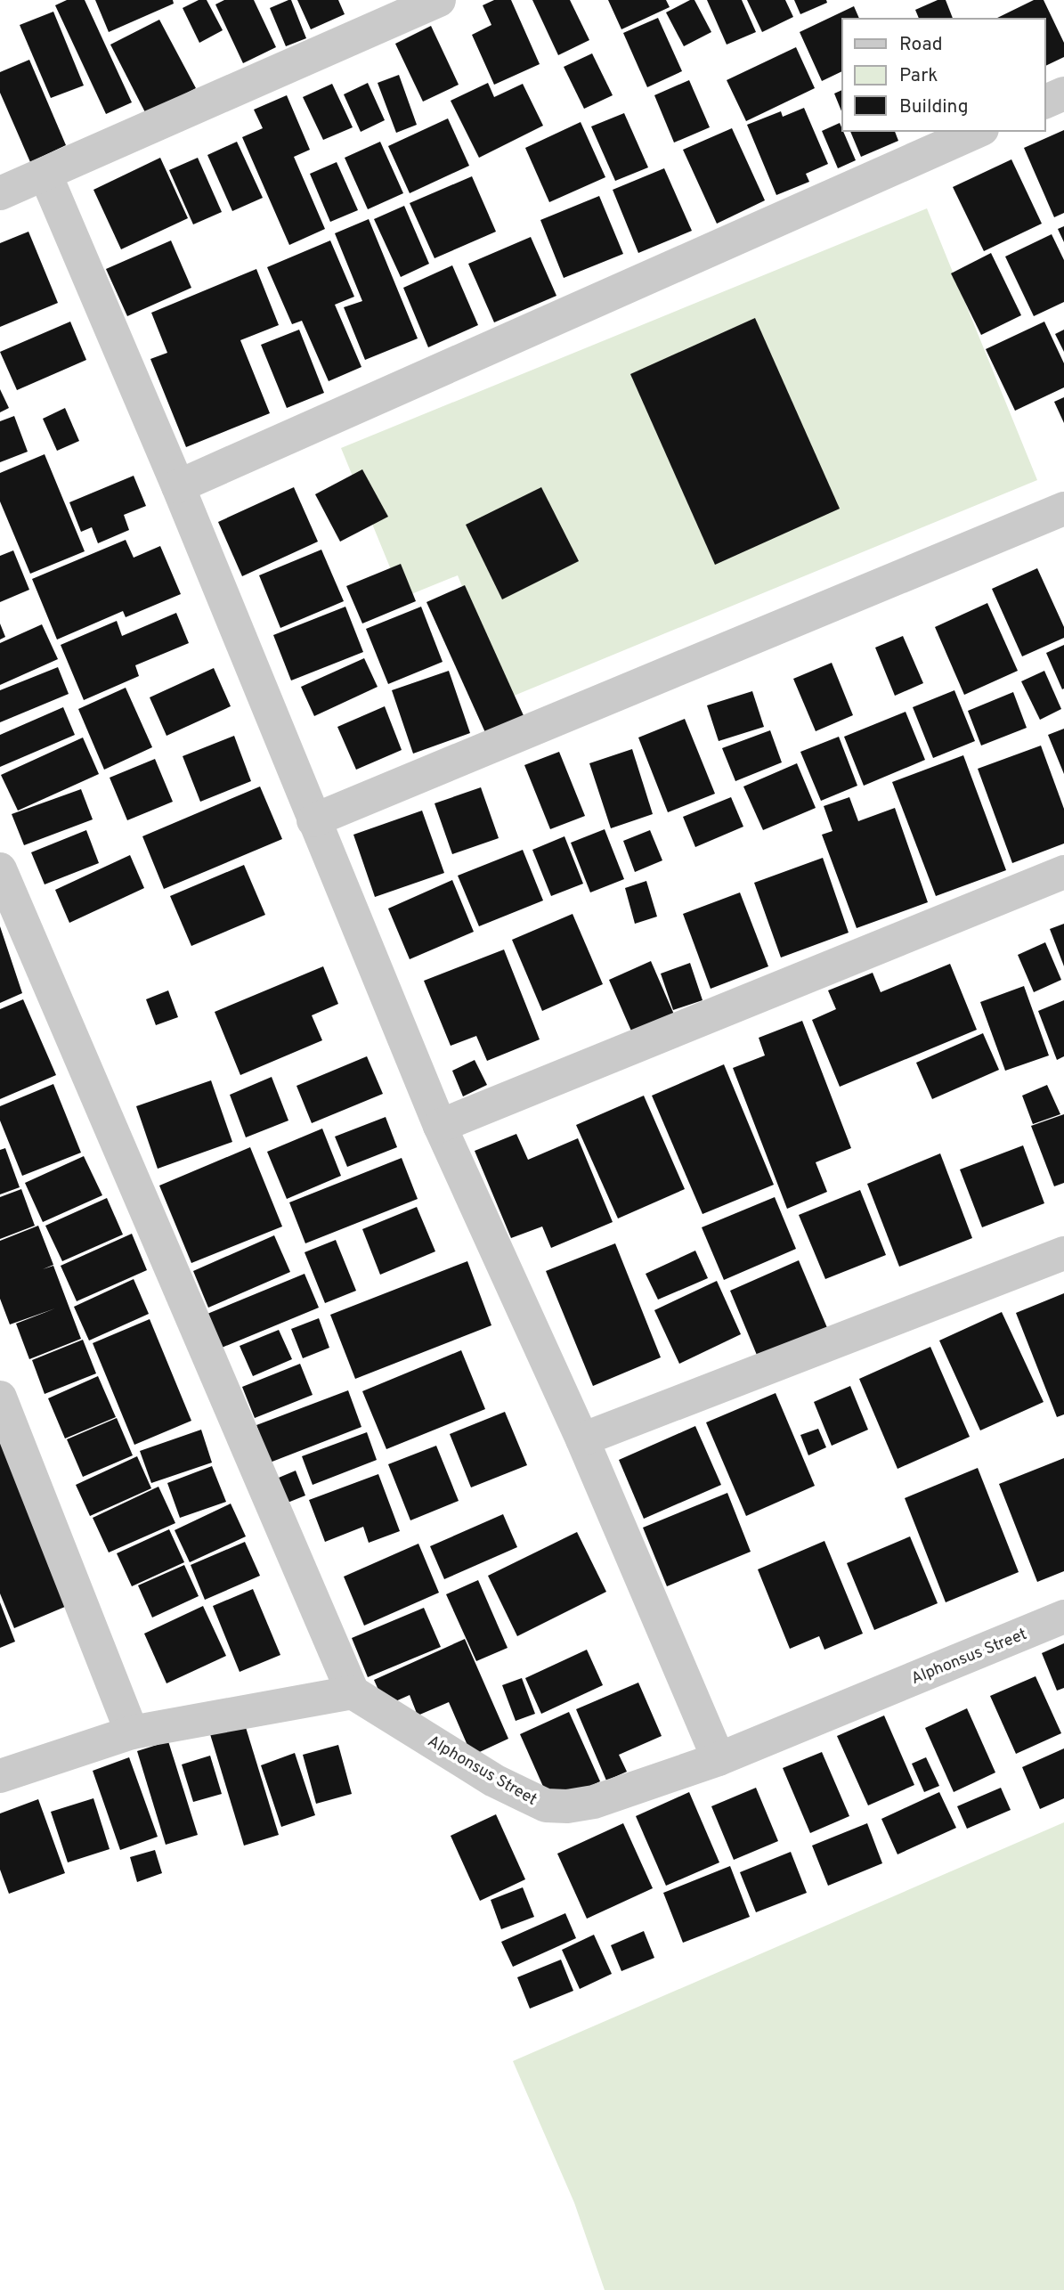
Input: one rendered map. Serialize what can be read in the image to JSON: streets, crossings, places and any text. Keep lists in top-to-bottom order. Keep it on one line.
{"streets":{"street":["Alphonsus Street"]},"legend":["Road","Park","Building"]}
